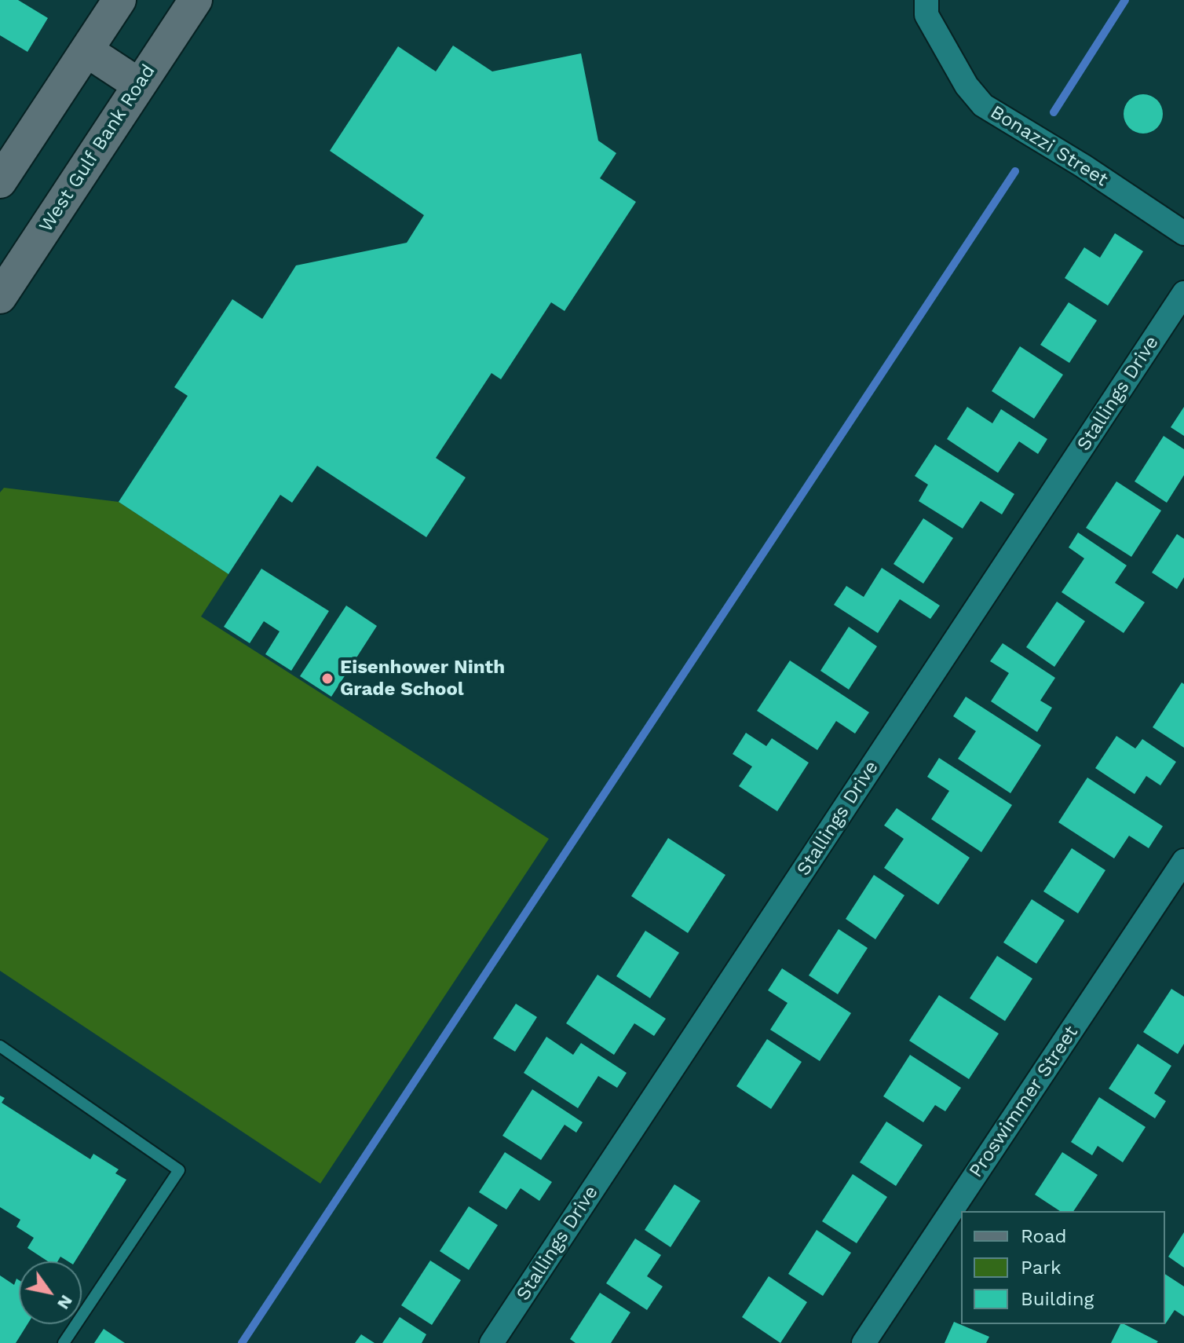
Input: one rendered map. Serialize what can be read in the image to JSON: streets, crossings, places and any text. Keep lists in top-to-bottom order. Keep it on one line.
{"streets":{"main road":["West Gulf Bank Road"],"street":["Bonazzi Street","Stallings Drive","Proswimmer Street"]},"places":["Eisenhower Ninth Grade School"],"legend":["Road","Park","Building"],"north":"bottom right"}
